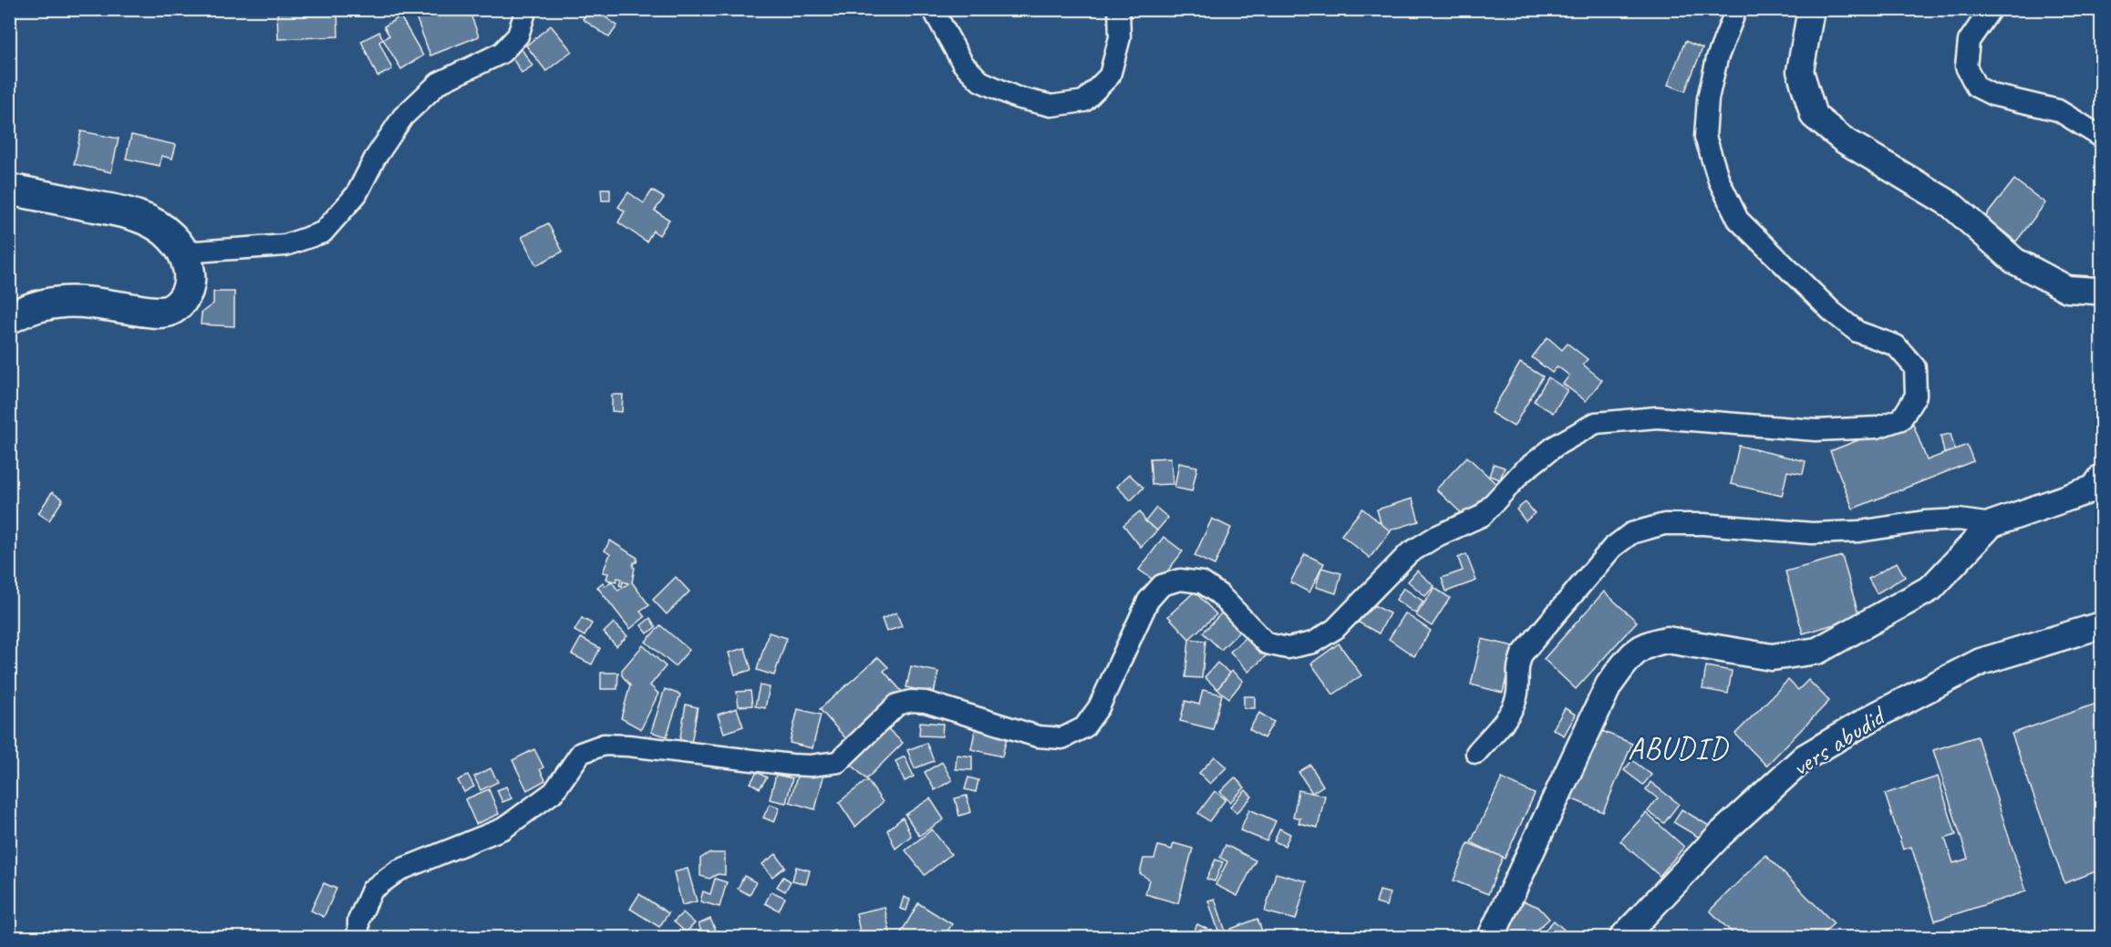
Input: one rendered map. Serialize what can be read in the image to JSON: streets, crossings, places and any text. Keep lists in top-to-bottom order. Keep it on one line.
{"streets":{"street":["vers abudid"]},"districts":["ABUDID"]}
